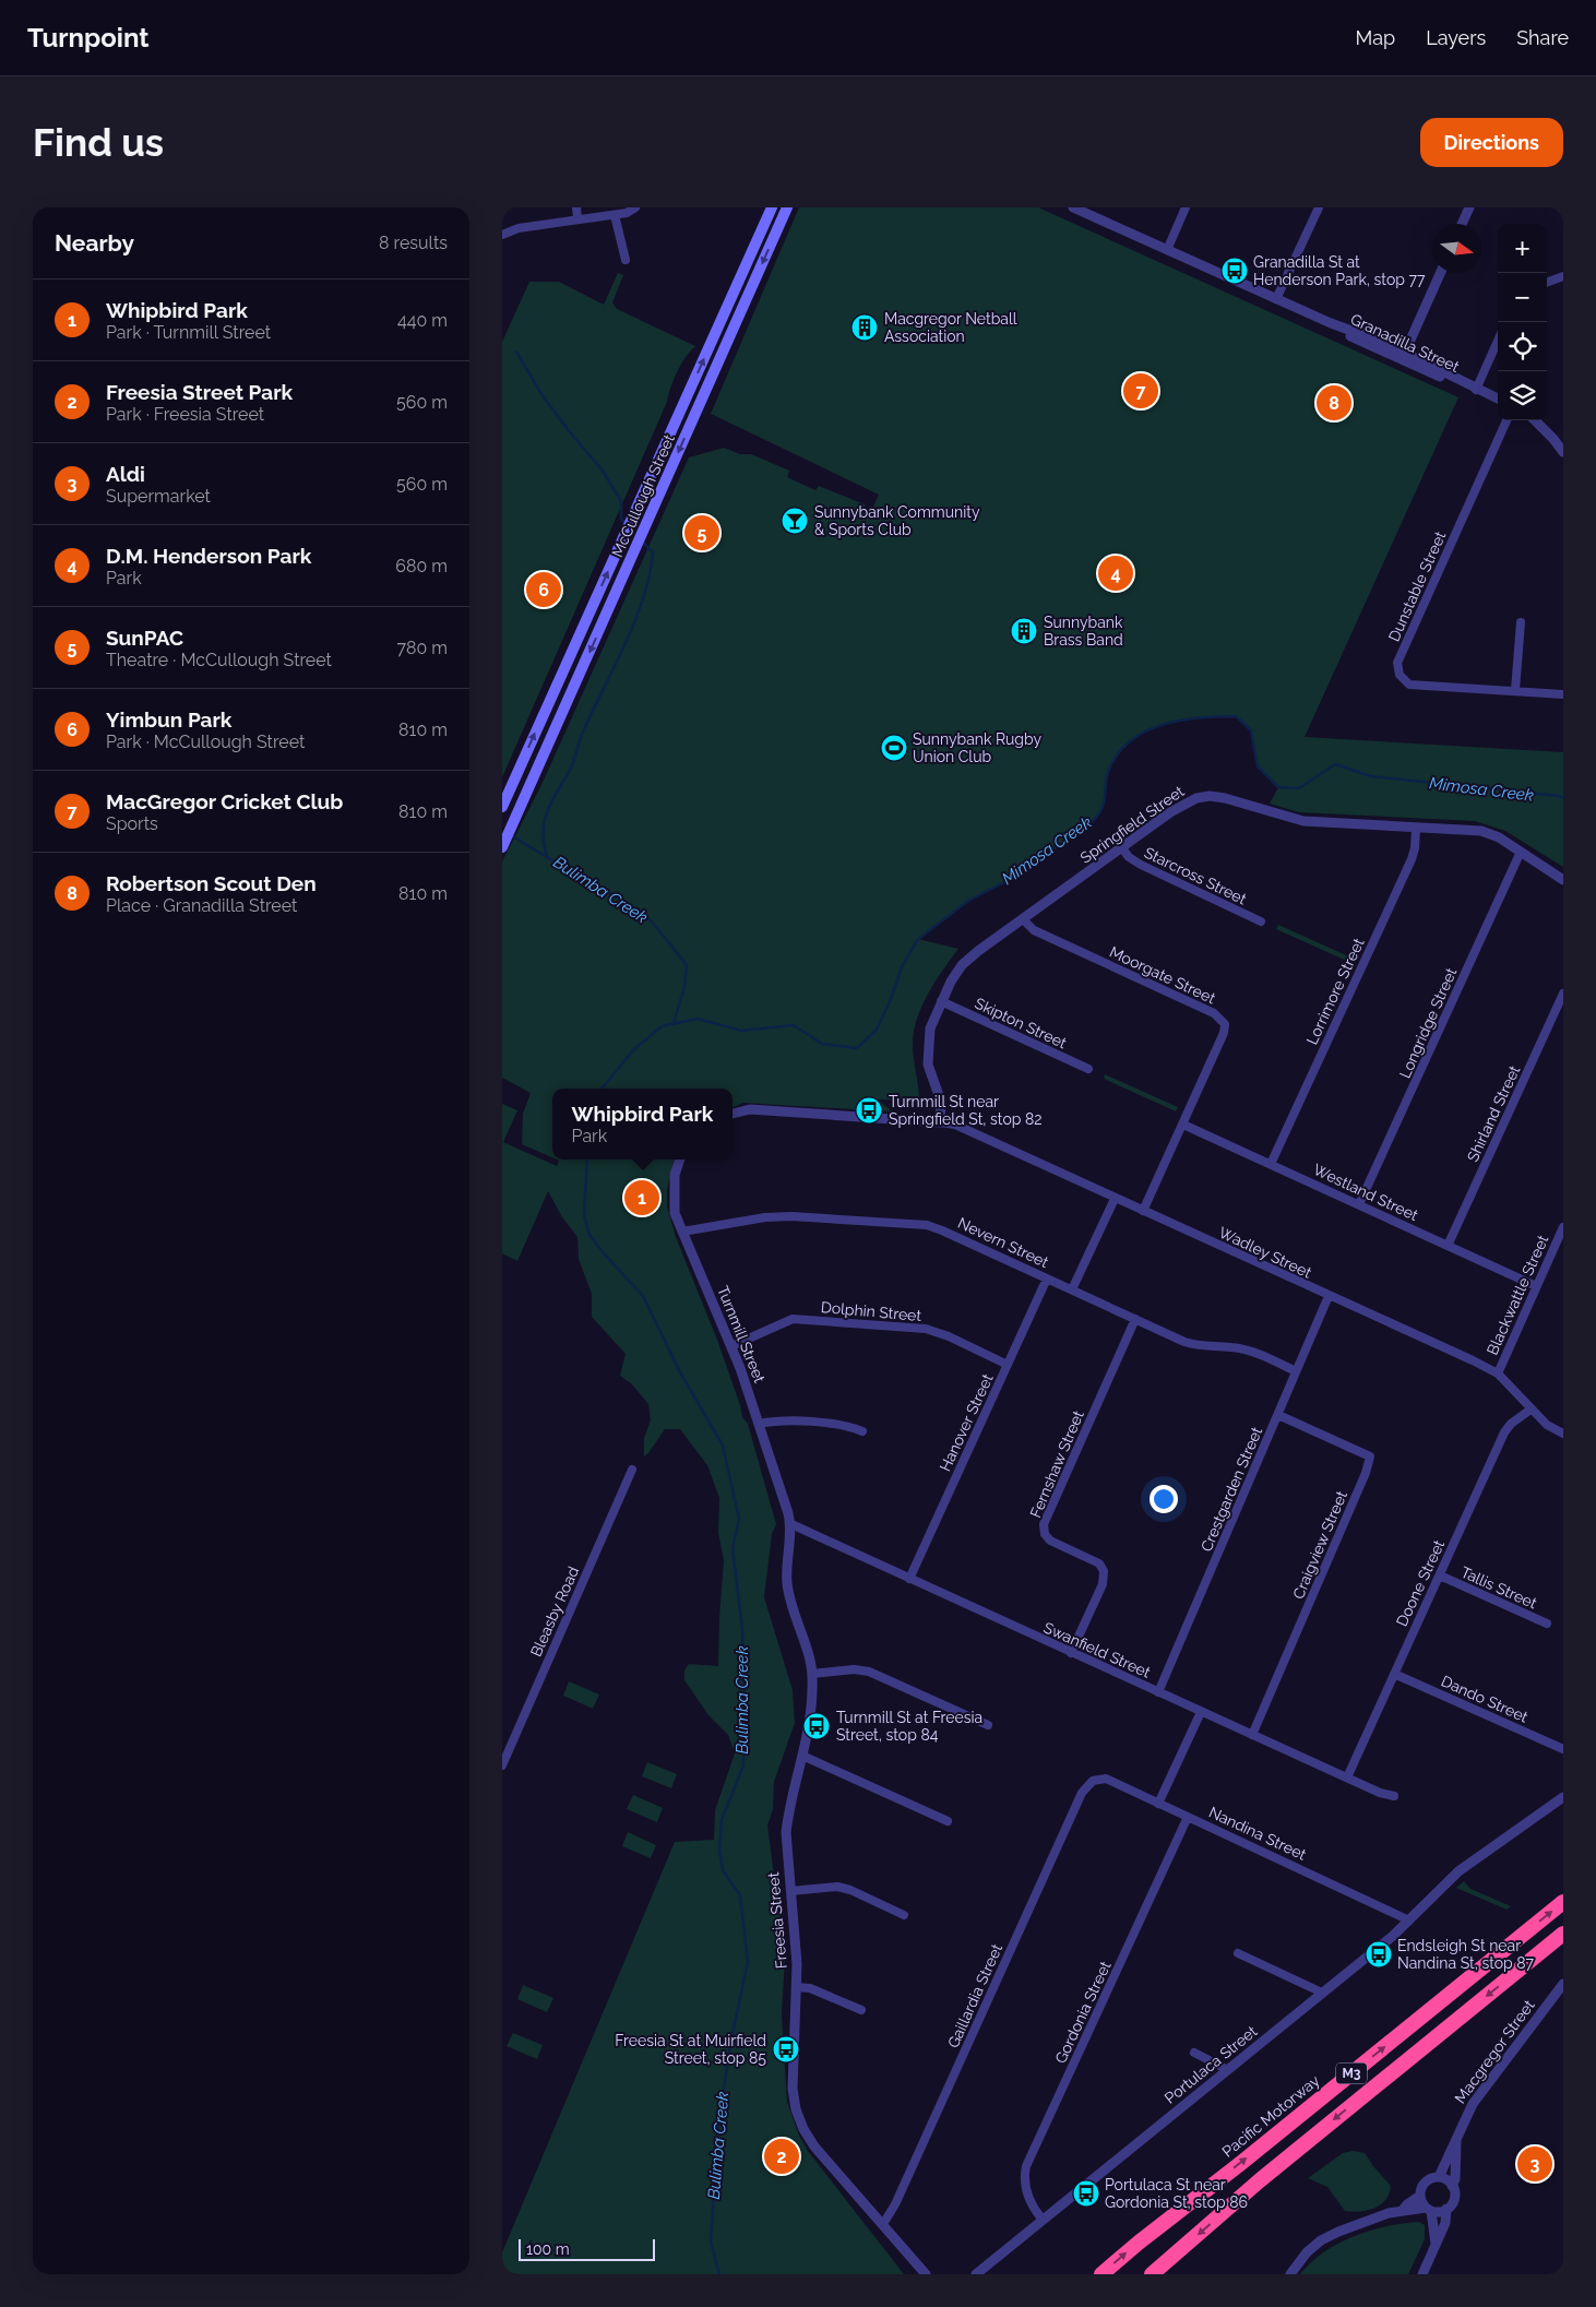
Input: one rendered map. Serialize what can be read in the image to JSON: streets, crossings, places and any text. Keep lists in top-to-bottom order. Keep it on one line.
{"streets":{"highway":["M3","Pacific Motorway"],"main road":["McCullough Street"],"street":["Granadilla Street","Dunstable Street","Springfield Street","Starcross Street","Moorgate Street","Lorrimore Street","Skipton Street","Longridge Street","Shirland Street","Westland Street","Nevern Street","Wadley Street","Blackwattle Street","Dolphin Street","Turnmill Street","Hanover Street","Fernshaw Street","Crestgarden Street","Craigview Street","Doone Street","Tallis Street","Bleasby Road","Swanfield Street","Dando Street","Nandina Street","Freesia Street","Gaillardia Street","Gordonia Street","Macgregor Street","Portulaca Street"]},"crossings":[["Springfield Street","Starcross Street"],["Springfield Street","Moorgate Street"],["Springfield Street","Lorrimore Street"],["Springfield Street","Skipton Street"],["Springfield Street","Longridge Street"],["Springfield Street","Wadley Street"],["Moorgate Street","Westland Street"],["Moorgate Street","Wadley Street"],["Lorrimore Street","Westland Street"],["Longridge Street","Westland Street"],["Shirland Street","Westland Street"],["Westland Street","Blackwattle Street"],["Nevern Street","Turnmill Street"],["Nevern Street","Hanover Street"],["Nevern Street","Fernshaw Street"],["Nevern Street","Crestgarden Street"],["Wadley Street","Blackwattle Street"],["Wadley Street","Crestgarden Street"],["Wadley Street","Doone Street"],["Dolphin Street","Turnmill Street"],["Dolphin Street","Hanover Street"],["Turnmill Street","Swanfield Street"],["Turnmill Street","Freesia Street"],["Hanover Street","Swanfield Street"],["Fernshaw Street","Swanfield Street"],["Crestgarden Street","Craigview Street"],["Crestgarden Street","Swanfield Street"],["Craigview Street","Swanfield Street"],["Doone Street","Tallis Street"],["Doone Street","Swanfield Street"],["Doone Street","Dando Street"],["Swanfield Street","Freesia Street"],["Nandina Street","Gaillardia Street"],["Nandina Street","Gordonia Street"],["Nandina Street","Portulaca Street"],["Freesia Street","Gaillardia Street"],["Gordonia Street","Portulaca Street"]],"water":["Mimosa Creek","Bulimba Creek"],"places":{"bus stop":["Granadilla St at Henderson Park, stop 77","Turnmill St near Springfield St, stop 82","Turnmill St at Freesia Street, stop 84","Endsleigh St near Nandina St, stop 87","Freesia St at Muirfield Street, stop 85","Portulaca St near Gordonia St, stop 86"],"building":["Macgregor Netball Association","Sunnybank Brass Band"],"bar":["Sunnybank Community & Sports Club"],"sports":["Sunnybank Rugby Union Club"]},"scale_bar":"100 m","north":"right","page":{"header":"Turnpoint","nav":["Map","Layers","Share"],"buttons":"Directions","title":"Find us","heading":["Nearby","8 results"],"map_buttons":["+","−"],"list":[{"mark":"1","name":"Whipbird Park","note":"Park · Turnmill Street","value":"440 m"},{"mark":"2","name":"Freesia Street Park","note":"Park · Freesia Street","value":"560 m"},{"mark":"3","name":"Aldi","note":"Supermarket","value":"560 m"},{"mark":"4","name":"D.M. Henderson Park","note":"Park","value":"680 m"},{"mark":"5","name":"SunPAC","note":"Theatre · McCullough Street","value":"780 m"},{"mark":"6","name":"Yimbun Park","note":"Park · McCullough Street","value":"810 m"},{"mark":"7","name":"MacGregor Cricket Club","note":"Sports","value":"810 m"},{"mark":"8","name":"Robertson Scout Den","note":"Place · Granadilla Street","value":"810 m"}],"pins":["7","8","5","4","6","1","2","3"],"popup":["Whipbird Park","Park"],"scale":"100 m"}}
